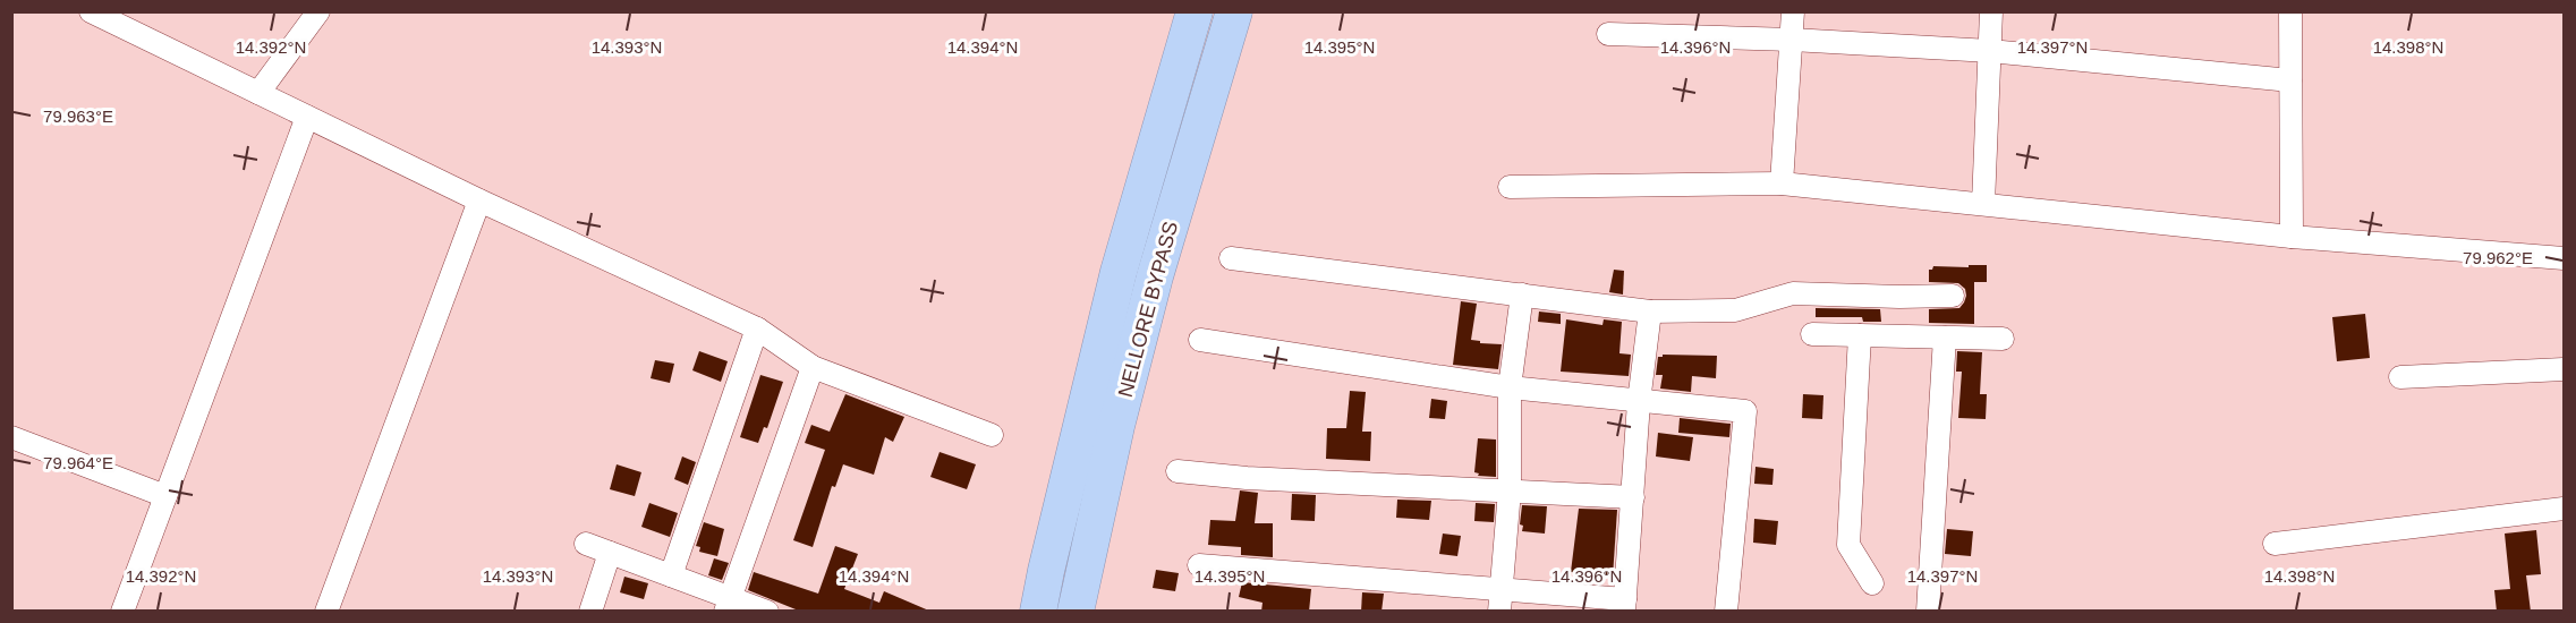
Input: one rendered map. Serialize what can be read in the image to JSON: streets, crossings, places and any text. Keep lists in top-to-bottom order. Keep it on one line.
{"streets":{"highway":["NELLORE BYPASS"]},"coordinates":["14.392°N","14.393°N","14.394°N","14.395°N","14.396°N","14.397°N","14.398°N","79.963°E","79.962°E","79.964°E"]}
